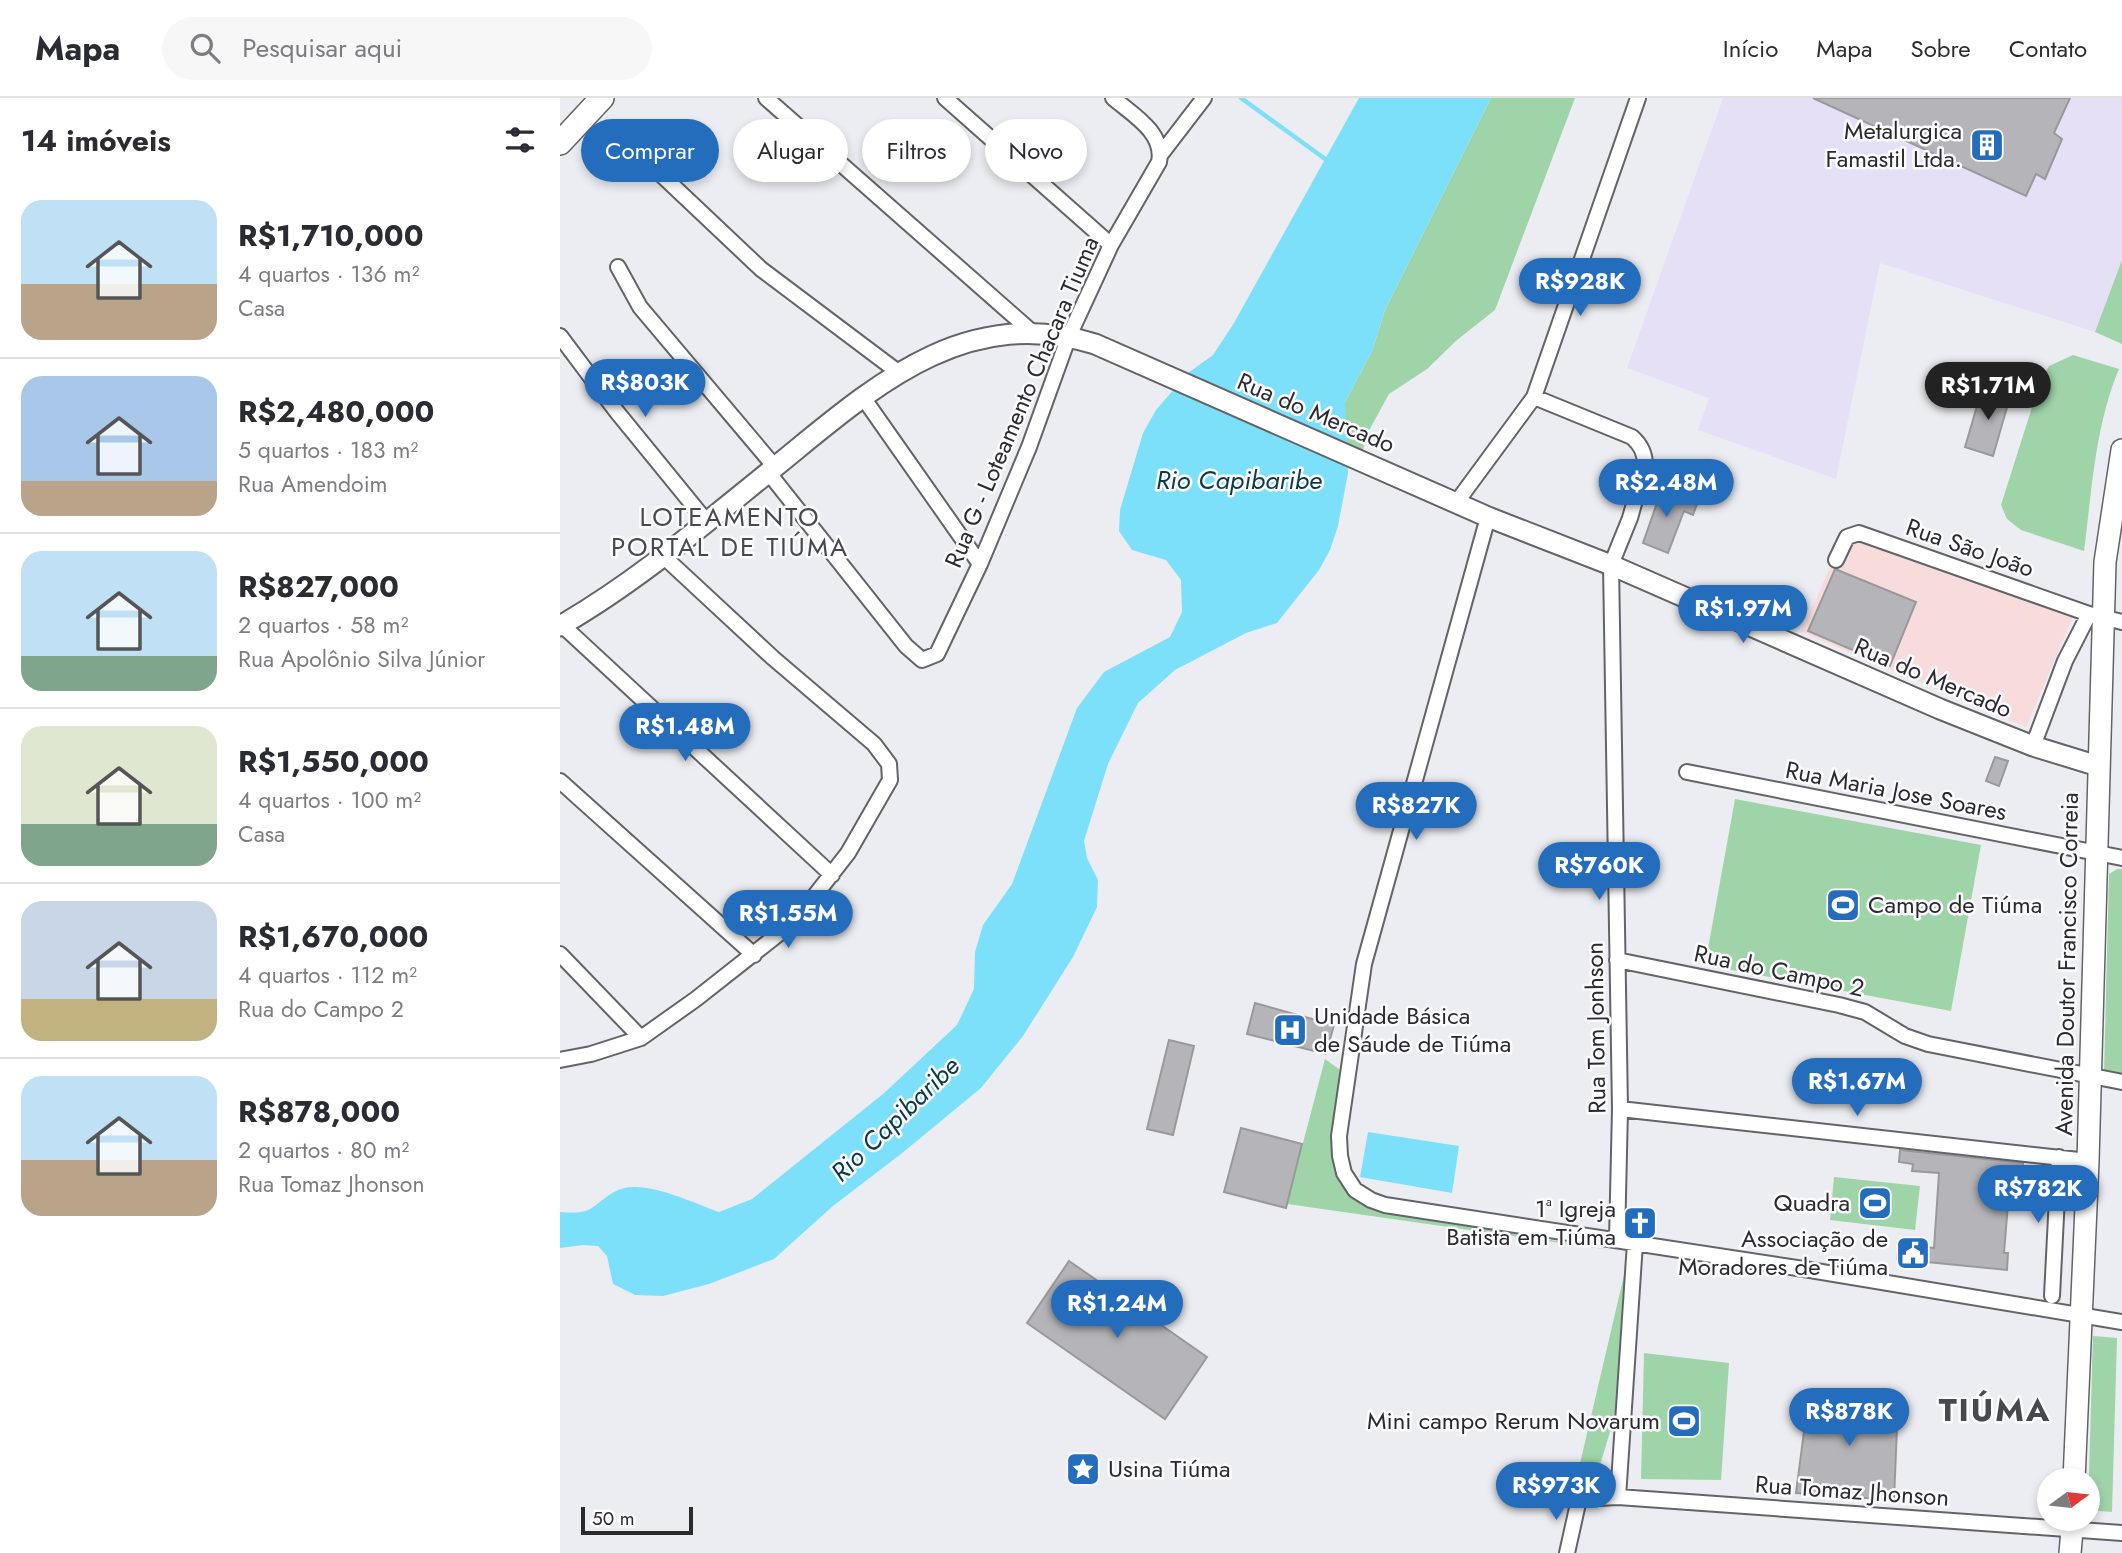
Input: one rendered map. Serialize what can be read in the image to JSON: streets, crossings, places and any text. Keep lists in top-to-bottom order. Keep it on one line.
{"streets":{"main road":["Rua do Mercado","Avenida Doutor Francisco Correia"],"street":["Rua G - Loteamento Chacara Tiuma","Rua São João","Rua Maria Jose Soares","Rua do Campo 2","Rua Tom Jonhson","Rua Tomaz Jhonson"]},"crossings":[["Rua G - Loteamento Chacara Tiuma","Rua do Mercado"],["Rua do Mercado","Avenida Doutor Francisco Correia"],["Rua do Mercado","Rua Tom Jonhson"],["Rua São João","Avenida Doutor Francisco Correia"],["Rua Maria Jose Soares","Avenida Doutor Francisco Correia"],["Avenida Doutor Francisco Correia","Rua do Campo 2"],["Rua do Campo 2","Rua Tom Jonhson"]],"districts":["LOTEAMENTO PORTAL DE TIÚMA","TIÚMA"],"water":["Rio Capibaribe"],"places":{"building":["Metalurgica Famastil Ltda."],"sports":["Campo de Tiúma","Quadra","Mini campo Rerum Novarum"],"hospital":["Unidade Básica de Sáude de Tiúma"],"church":["1ª Igreja Batista em Tiúma"],"public building":["Associação de Moradores de Tiúma"],"place":["Usina Tiúma"]},"scale_bar":"50 m","north":"right","page":{"header":"Mapa","search":"Pesquisar aqui","nav":["Início","Mapa","Sobre","Contato"],"heading":"14 imóveis","chip":["Comprar","Alugar","Filtros","Novo"],"list":[{"name":"R$1,710,000","note":"4 quartos · 136 m² · Casa"},{"name":"R$2,480,000","note":"5 quartos · 183 m² · Rua Amendoim"},{"name":"R$827,000","note":"2 quartos · 58 m² · Rua Apolônio Silva Júnior"},{"name":"R$1,550,000","note":"4 quartos · 100 m² · Casa"},{"name":"R$1,670,000","note":"4 quartos · 112 m² · Rua do Campo 2"},{"name":"R$878,000","note":"2 quartos · 80 m² · Rua Tomaz Jhonson"}],"price":["R$928K","R$803K","R$1.71M","R$2.48M","R$1.97M","R$1.48M","R$827K","R$760K","R$1.55M","R$1.67M","R$782K","R$1.24M","R$878K","R$973K"],"scale":"50 m"}}
